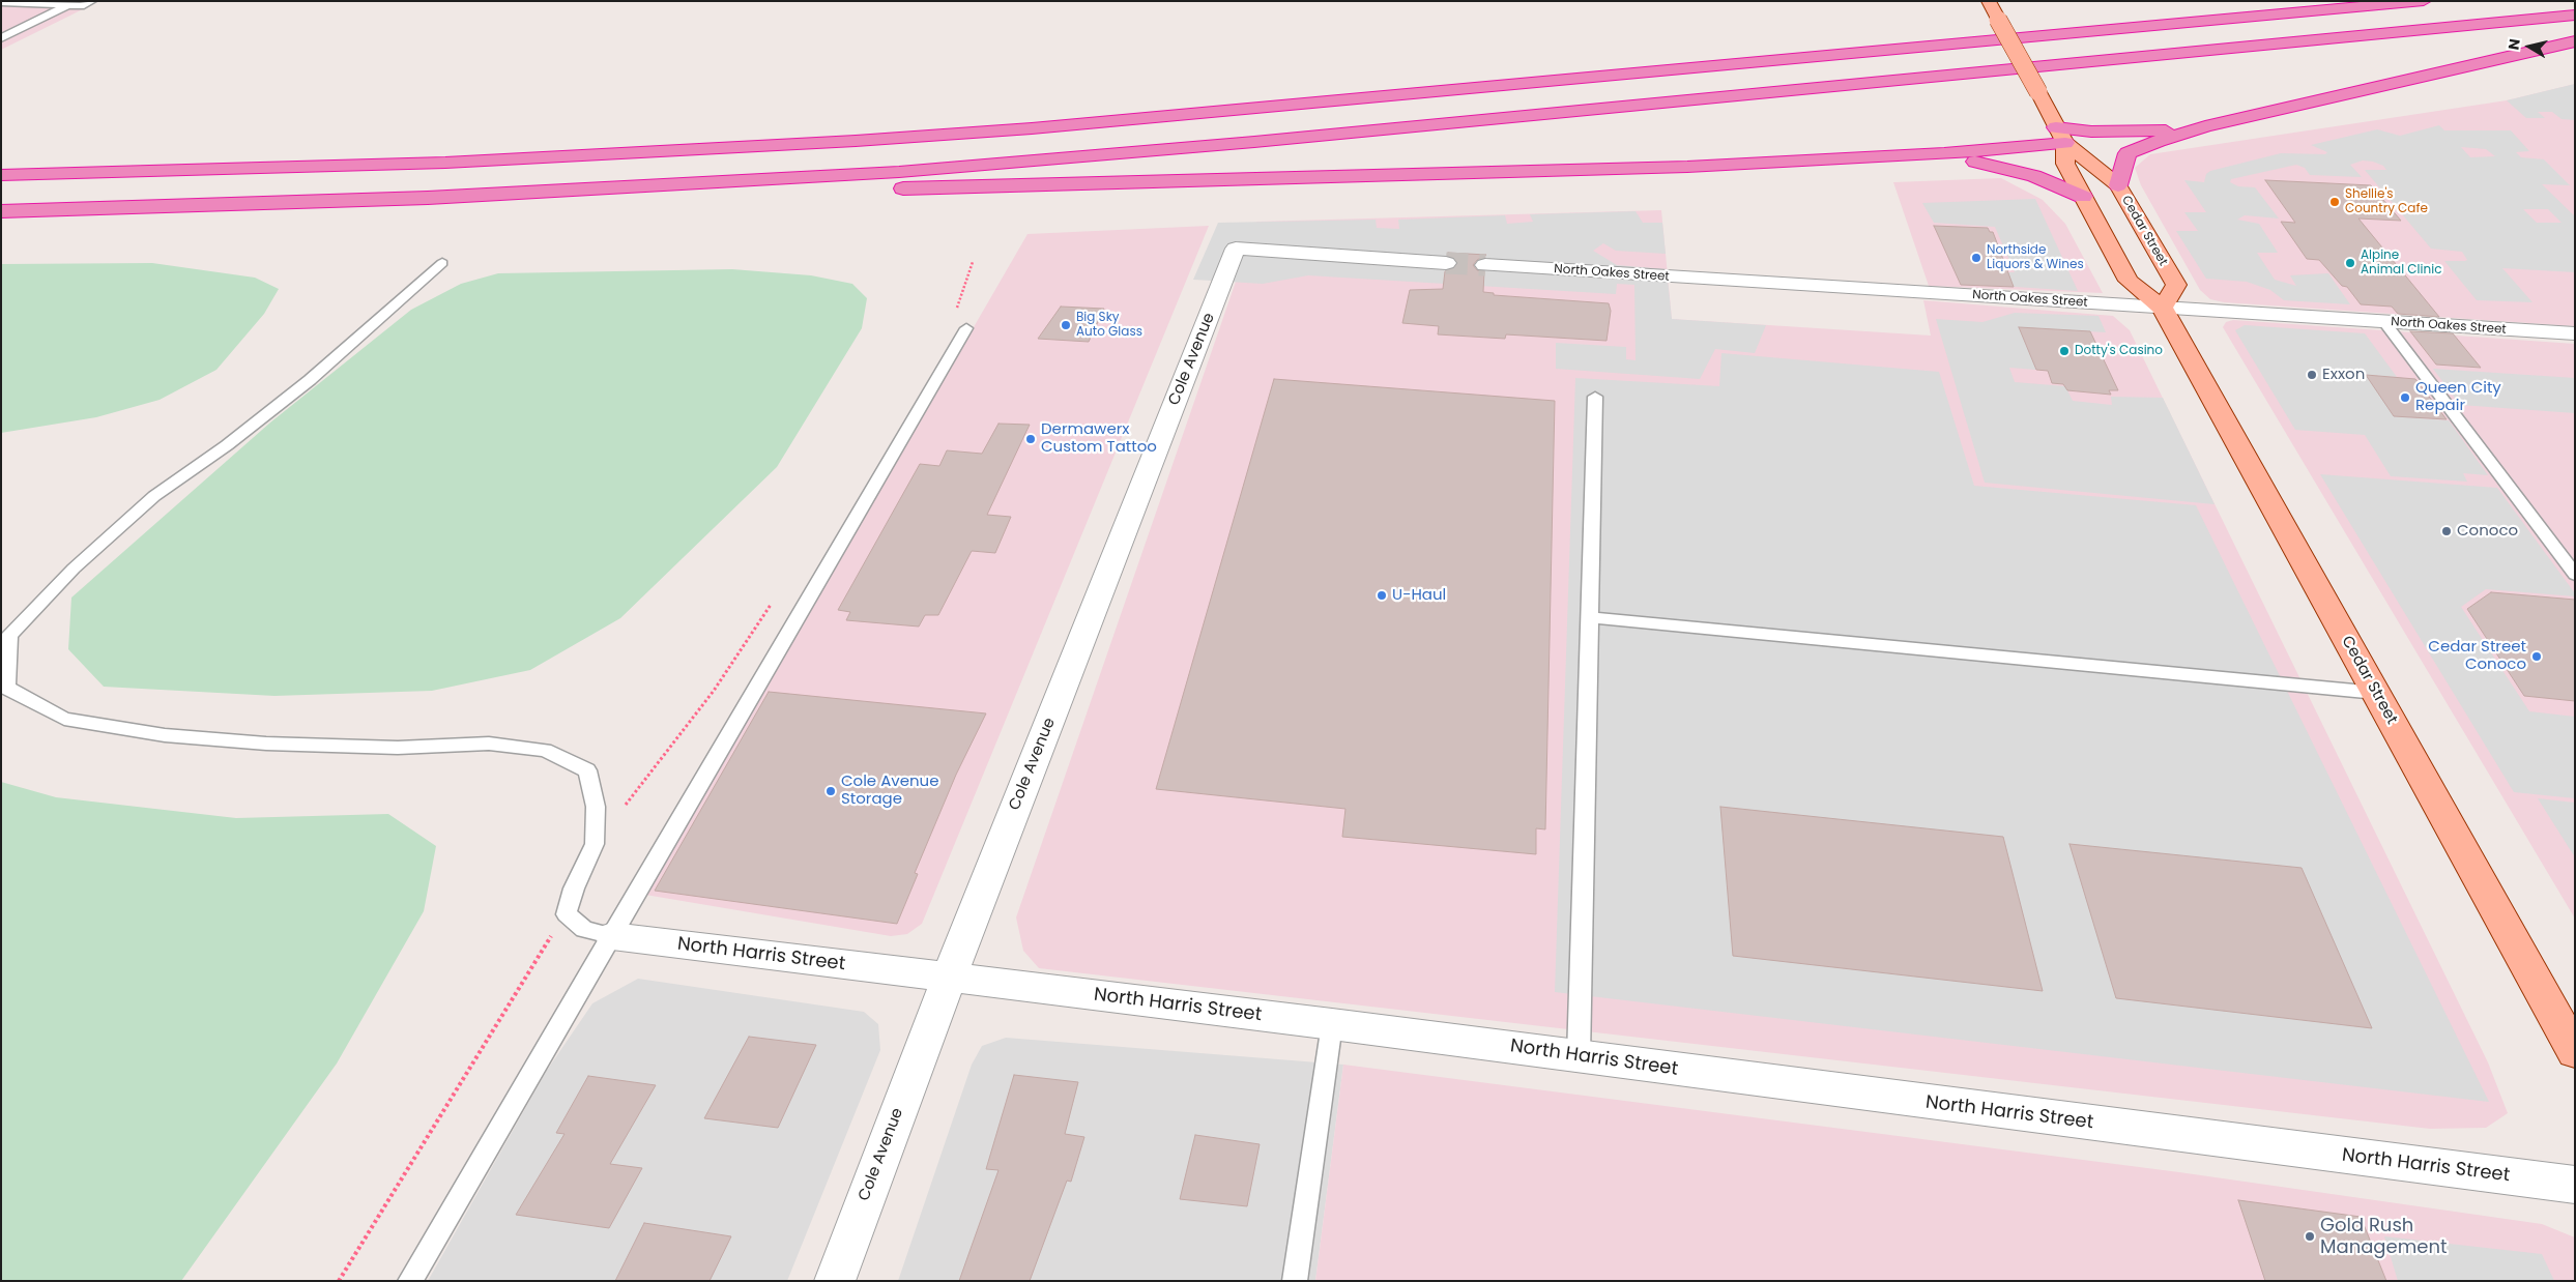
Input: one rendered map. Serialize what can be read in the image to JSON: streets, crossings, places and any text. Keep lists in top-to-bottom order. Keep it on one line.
{"streets":{"main road":["Cedar Street"],"street":["North Oakes Street","Cole Avenue","North Harris Street"]},"crossings":[["Cedar Street","North Oakes Street"],["Cole Avenue","North Harris Street"]],"places":["Shellie's Country Cafe","Northside Liquors & Wines","Alpine Animal Clinic","Big Sky Auto Glass","Dotty's Casino","Exxon","Queen City Repair","Dermawerx Custom Tattoo","Conoco","U-Haul","Cedar Street Conoco","Cole Avenue Storage","Gold Rush Management"],"north":"left"}
